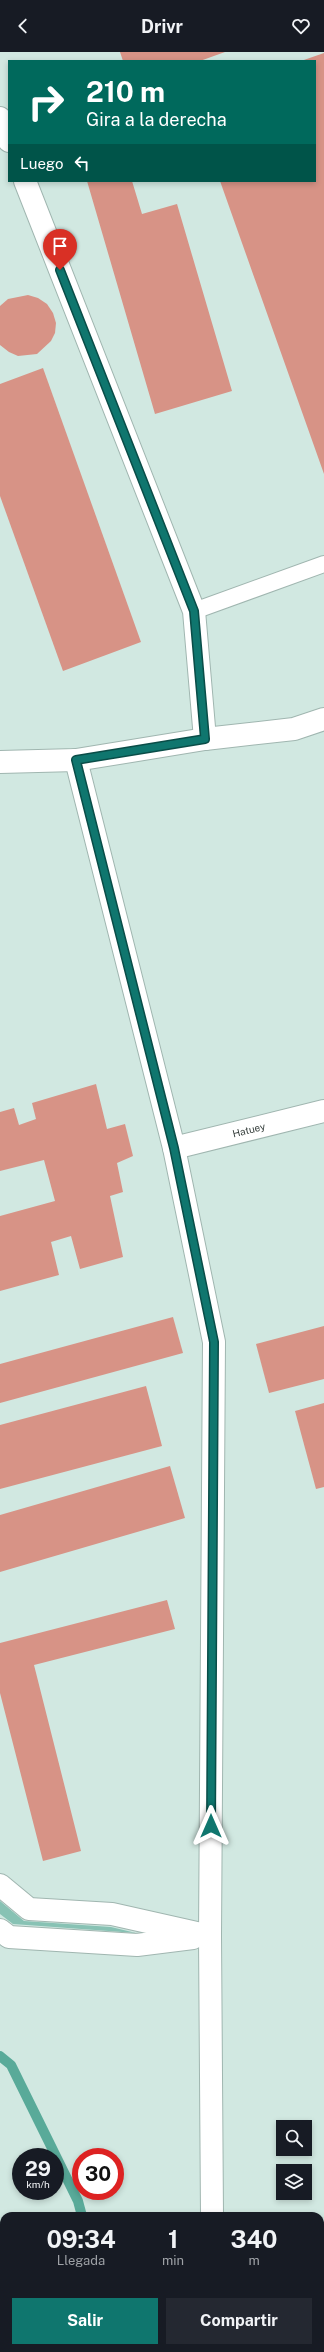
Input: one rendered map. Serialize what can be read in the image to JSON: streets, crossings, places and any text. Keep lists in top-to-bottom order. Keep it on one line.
{"streets":{"street":["Hatuey"]},"page":{"header":"Drivr","turn":["210 m","Gira a la derecha"],"then":"Luego","speed":"29 km/h","limit":"30","eta":["09:34","Llegada","1","min","340","m"],"buttons":["Salir","Compartir"]}}
